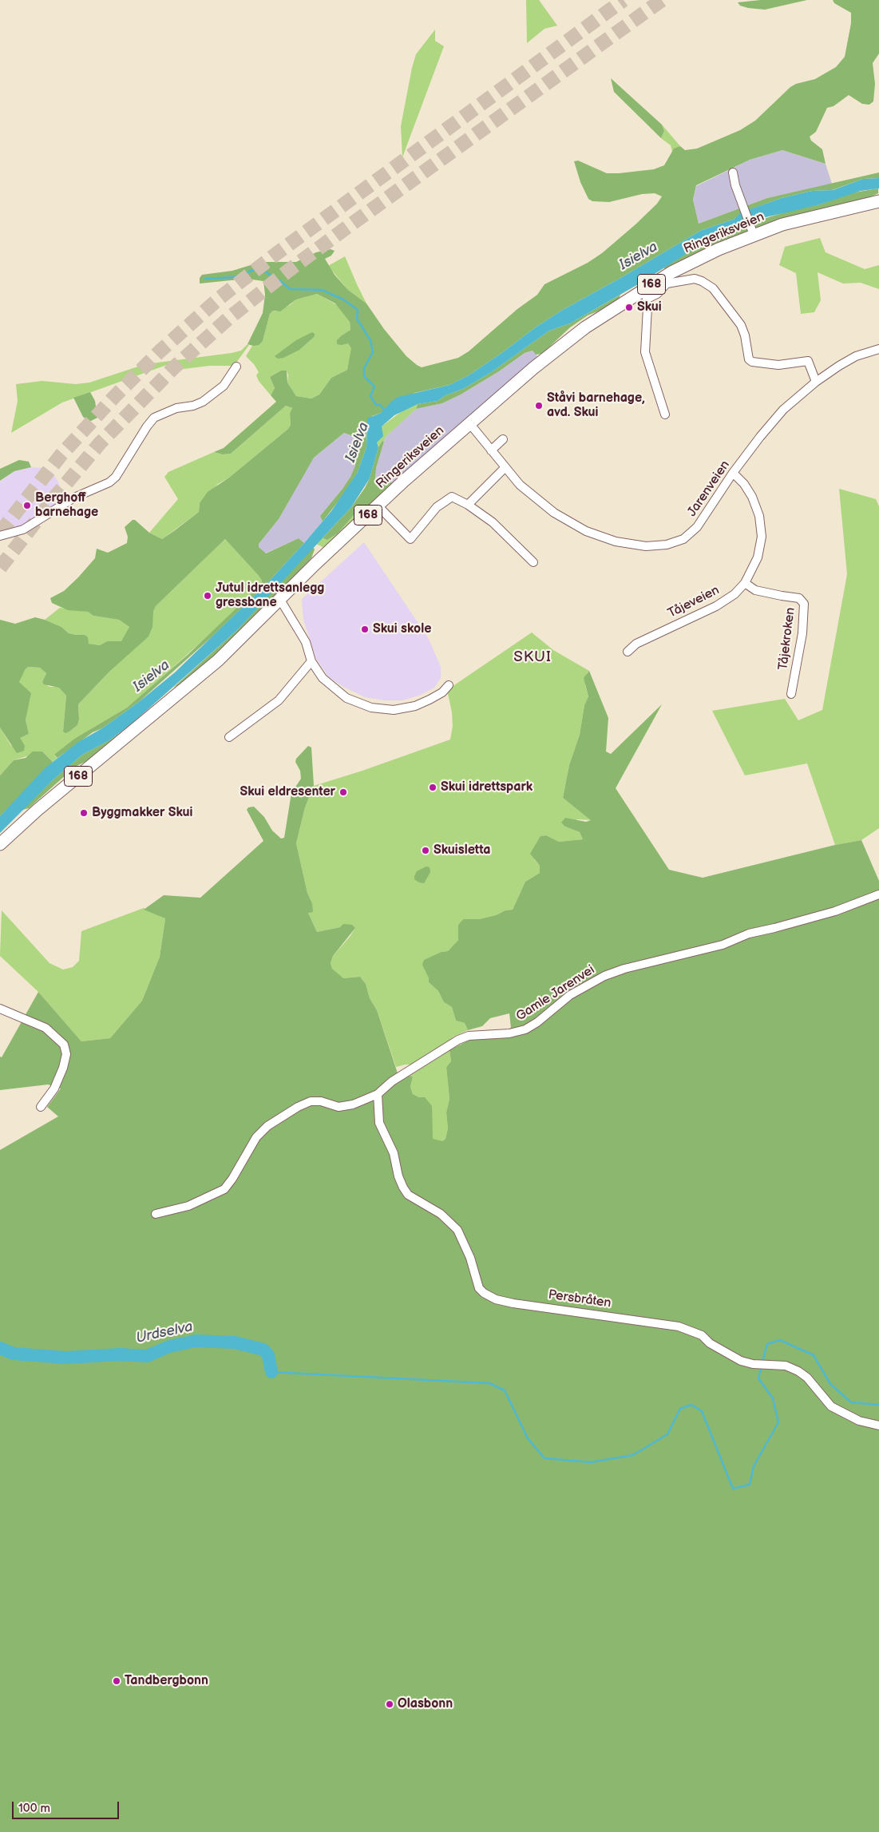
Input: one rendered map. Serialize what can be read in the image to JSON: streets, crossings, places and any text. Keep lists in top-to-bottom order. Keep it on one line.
{"streets":{"main road":["Ringeriksveien","168"],"street":["Jarenveien","Tåjeveien","Tåjekroken","Gamle Jarenvei","Persbråten"]},"crossings":[["Ringeriksveien","Jarenveien"],["Jarenveien","Tåjeveien"],["Tåjeveien","Tåjekroken"],["Gamle Jarenvei","Persbråten"]],"districts":["SKUI"],"water":["Isielva","Urdselva"],"places":["Skui","Ståvi barnehage, avd. Skui","Berghoff barnehage","Jutul idrettsanlegg gressbane","Skui skole","Skui idrettspark","Skui eldresenter","Byggmakker Skui","Skuisletta","Tandbergbonn","Olasbonn"],"scale_bar":"100 m"}
